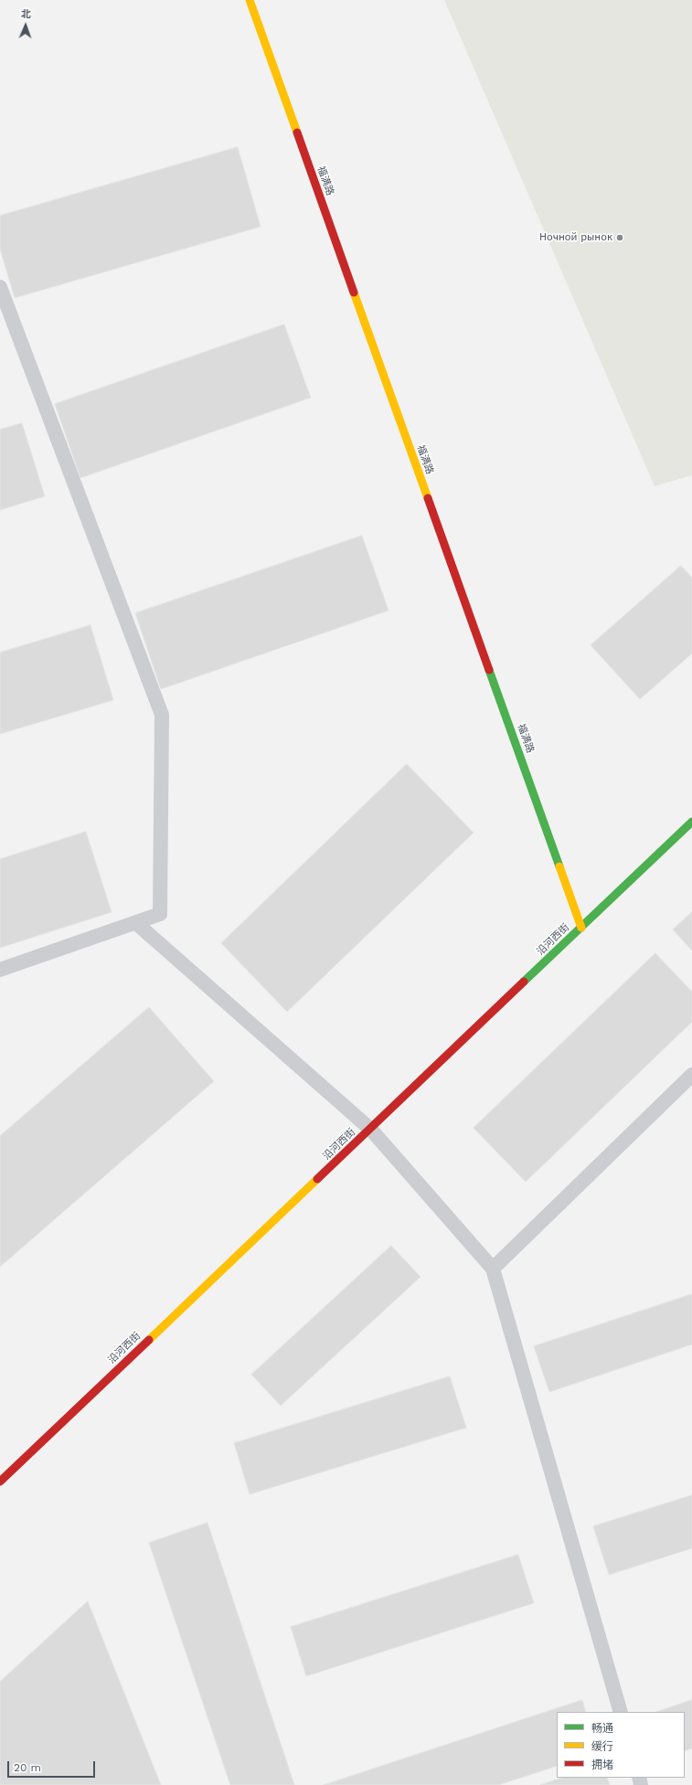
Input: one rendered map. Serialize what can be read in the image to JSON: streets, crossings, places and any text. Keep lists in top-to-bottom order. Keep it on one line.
{"streets":{"street":["福满路","沿河西街"]},"crossings":[["福满路","沿河西街"]],"places":["Ночной рынок"],"legend":["畅通","缓行","拥堵"],"scale_bar":"20 m","north":"top"}
